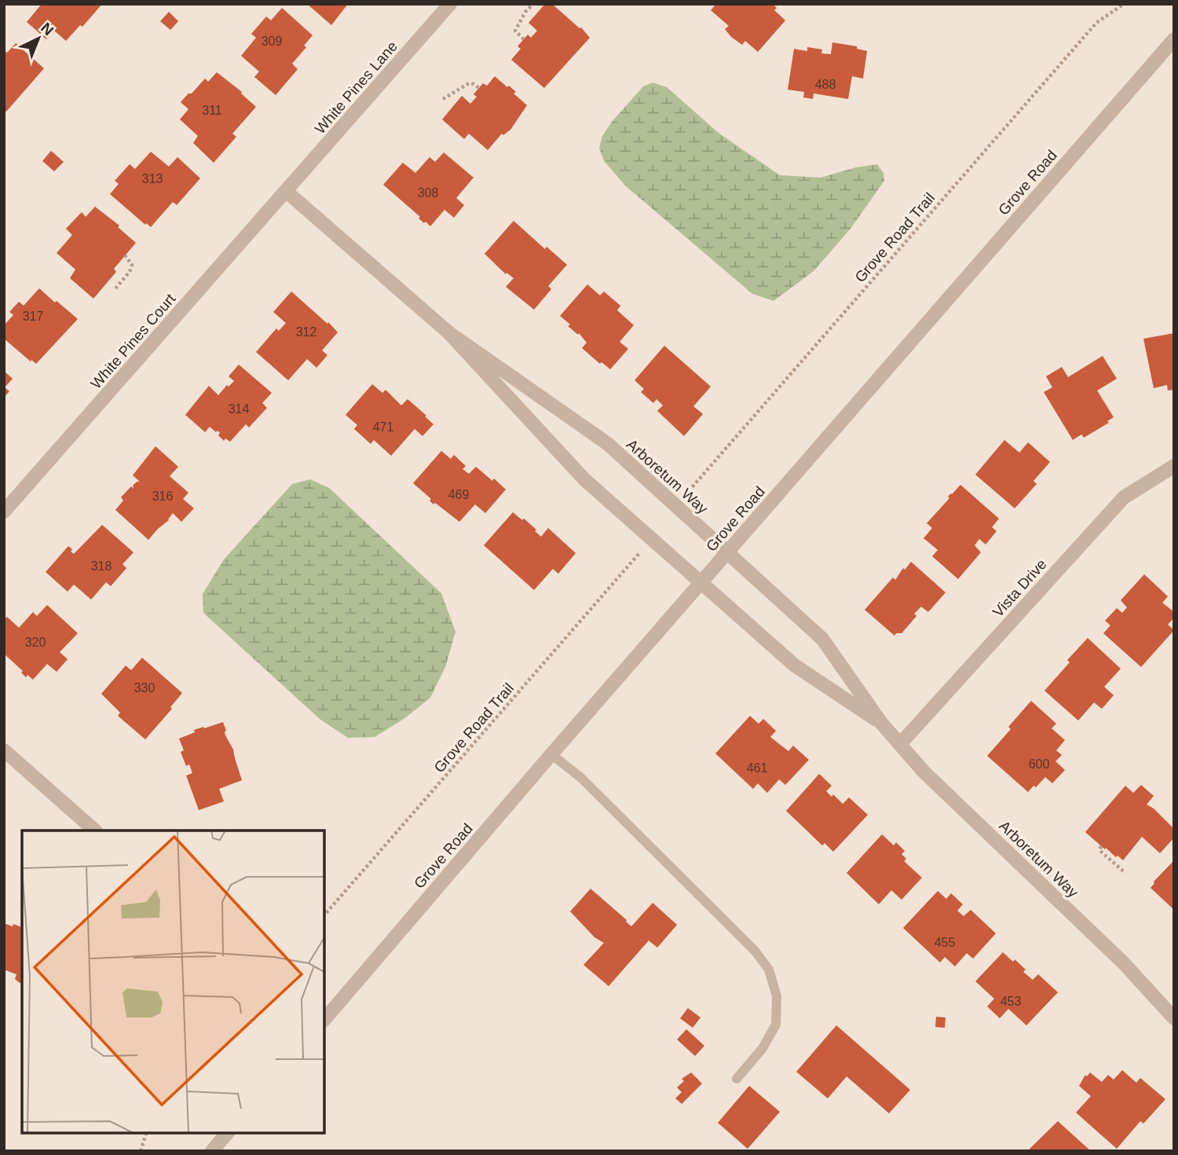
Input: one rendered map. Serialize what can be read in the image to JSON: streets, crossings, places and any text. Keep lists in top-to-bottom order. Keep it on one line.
{"streets":{"street":["White Pines Lane","Grove Road","White Pines Court","Arboretum Way","Vista Drive"],"path":["Grove Road Trail"]},"crossings":[["White Pines Lane","White Pines Court"],["White Pines Lane","Arboretum Way"],["Grove Road","Arboretum Way"],["White Pines Court","Arboretum Way"],["Arboretum Way","Vista Drive"]],"house_numbers":["309","488","311","313","308","317","312","314","471","469","316","318","320","330","600","461","455","453"],"north":"top right"}
